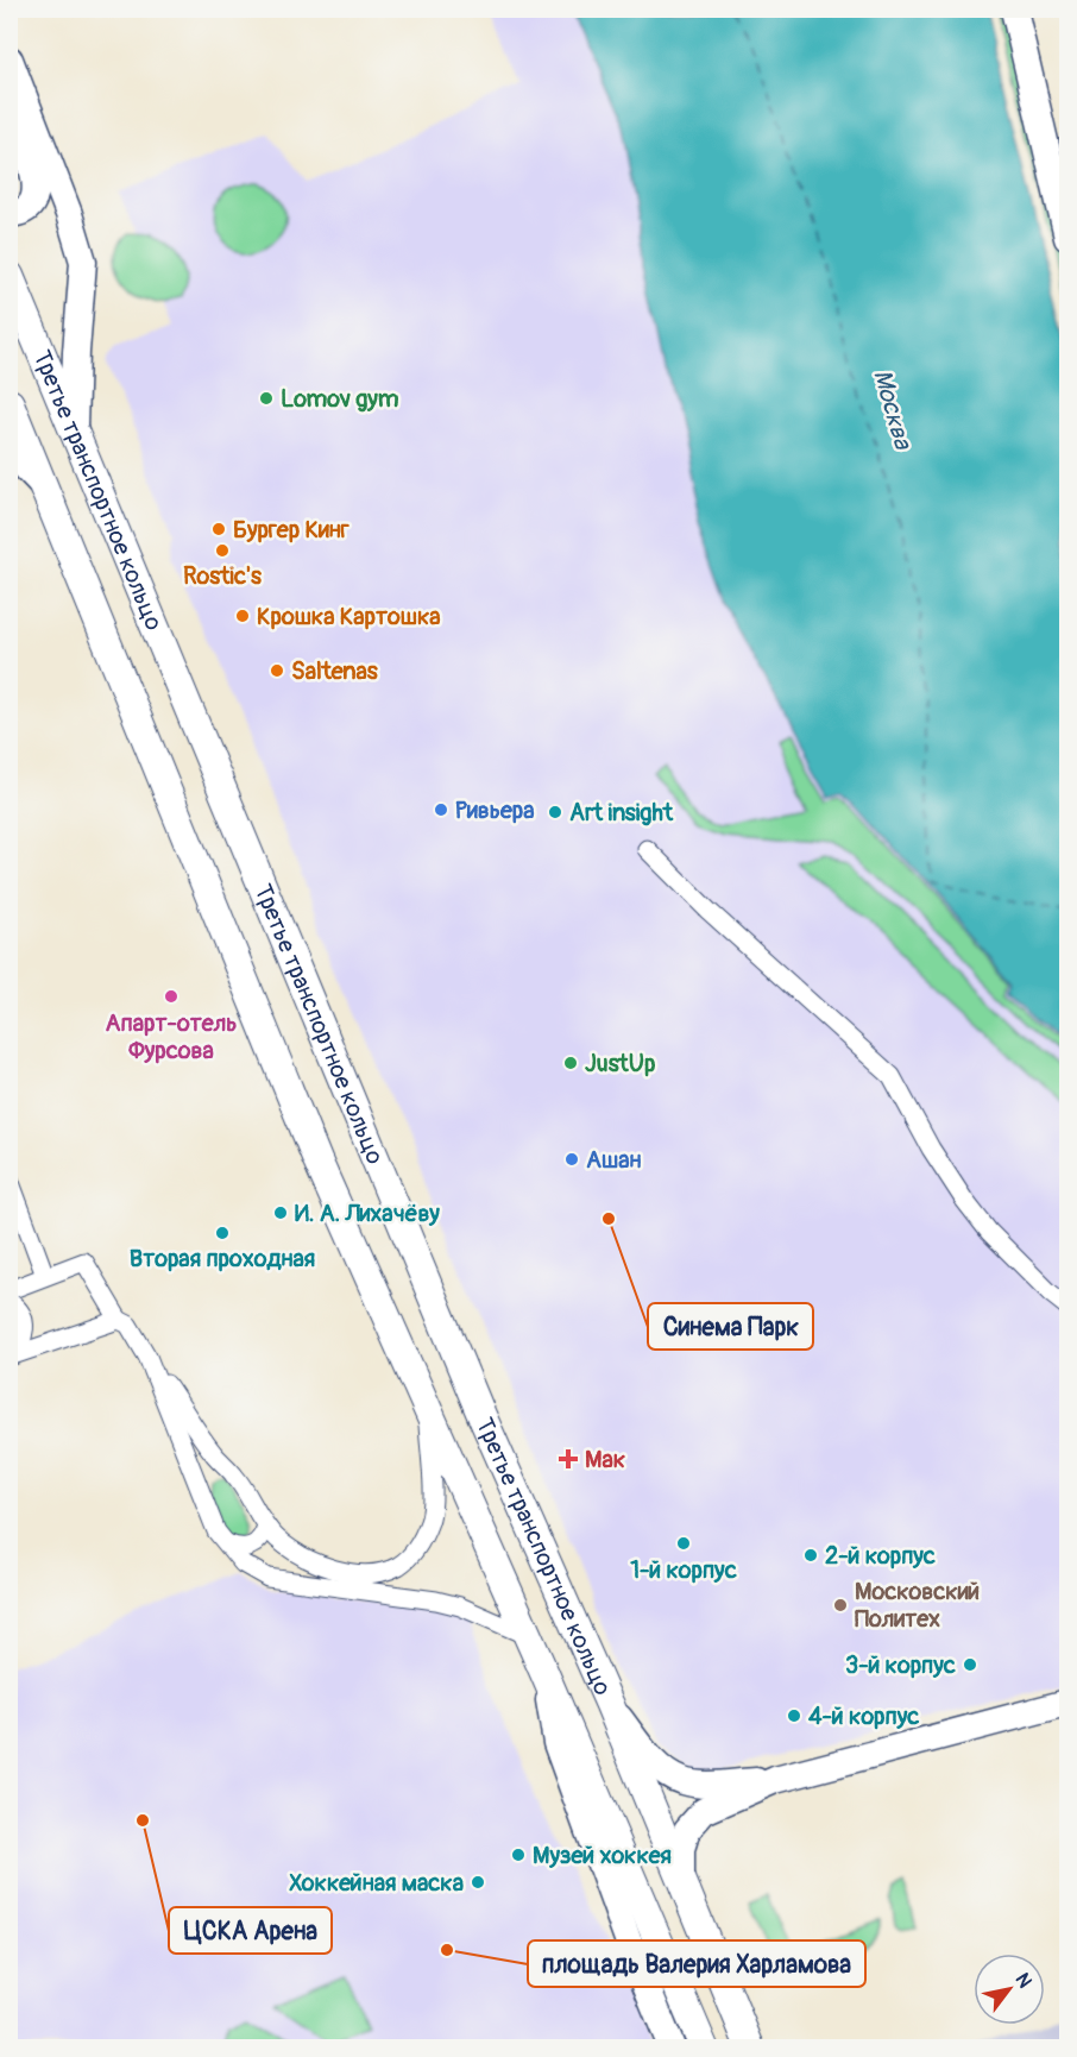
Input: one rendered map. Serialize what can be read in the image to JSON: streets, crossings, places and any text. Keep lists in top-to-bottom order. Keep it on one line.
{"streets":{"main road":["Третье транспортное кольцо"]},"water":["Москва"],"places":{"other":["Lomov gym","Бургер Кинг","Rostic's","Крошка Картошка","Saltenas","Ривьера","Art insight","Апарт-отель Фурсова","JustUp","Ашан","И. А. Лихачёву","Синема Парк","Вторая проходная","1-й корпус","2-й корпус","Московский Политех","3-й корпус","4-й корпус","ЦСКА Арена","Музей хоккея","Хоккейная маска","площадь Валерия Харламова"],"health":["Мак"]},"north":"top right"}
